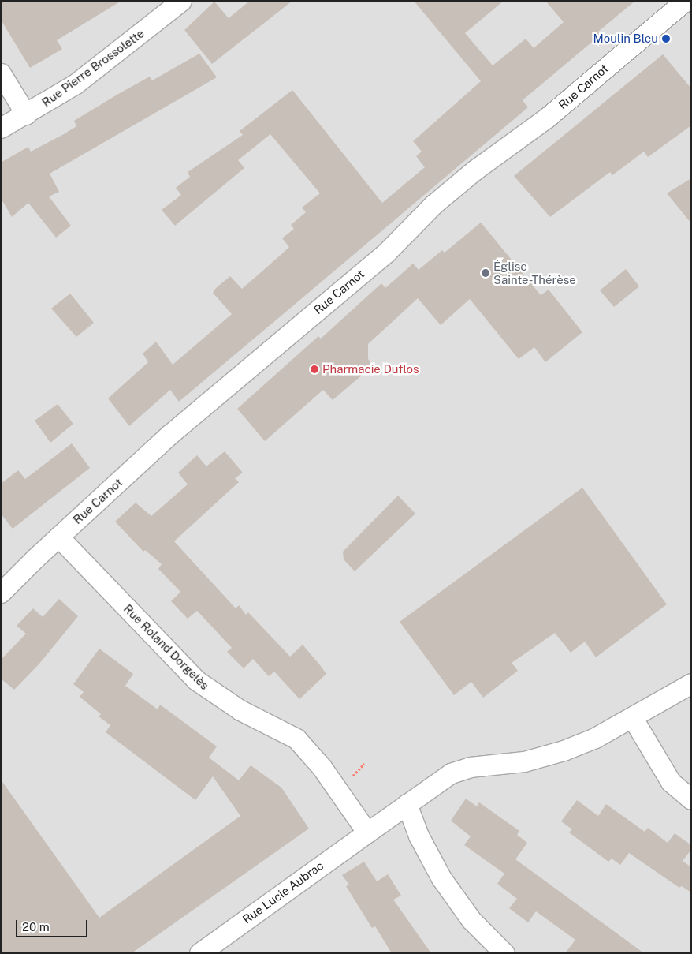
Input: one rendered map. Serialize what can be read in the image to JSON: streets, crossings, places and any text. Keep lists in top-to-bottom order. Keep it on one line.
{"streets":{"street":["Rue Pierre Brossolette","Rue Carnot","Rue Roland Dorgelès","Rue Lucie Aubrac"]},"crossings":[["Rue Carnot","Rue Roland Dorgelès"],["Rue Roland Dorgelès","Rue Lucie Aubrac"]],"places":["Moulin Bleu","Église Sainte-Thérèse","Pharmacie Duflos"],"scale_bar":"20 m"}
